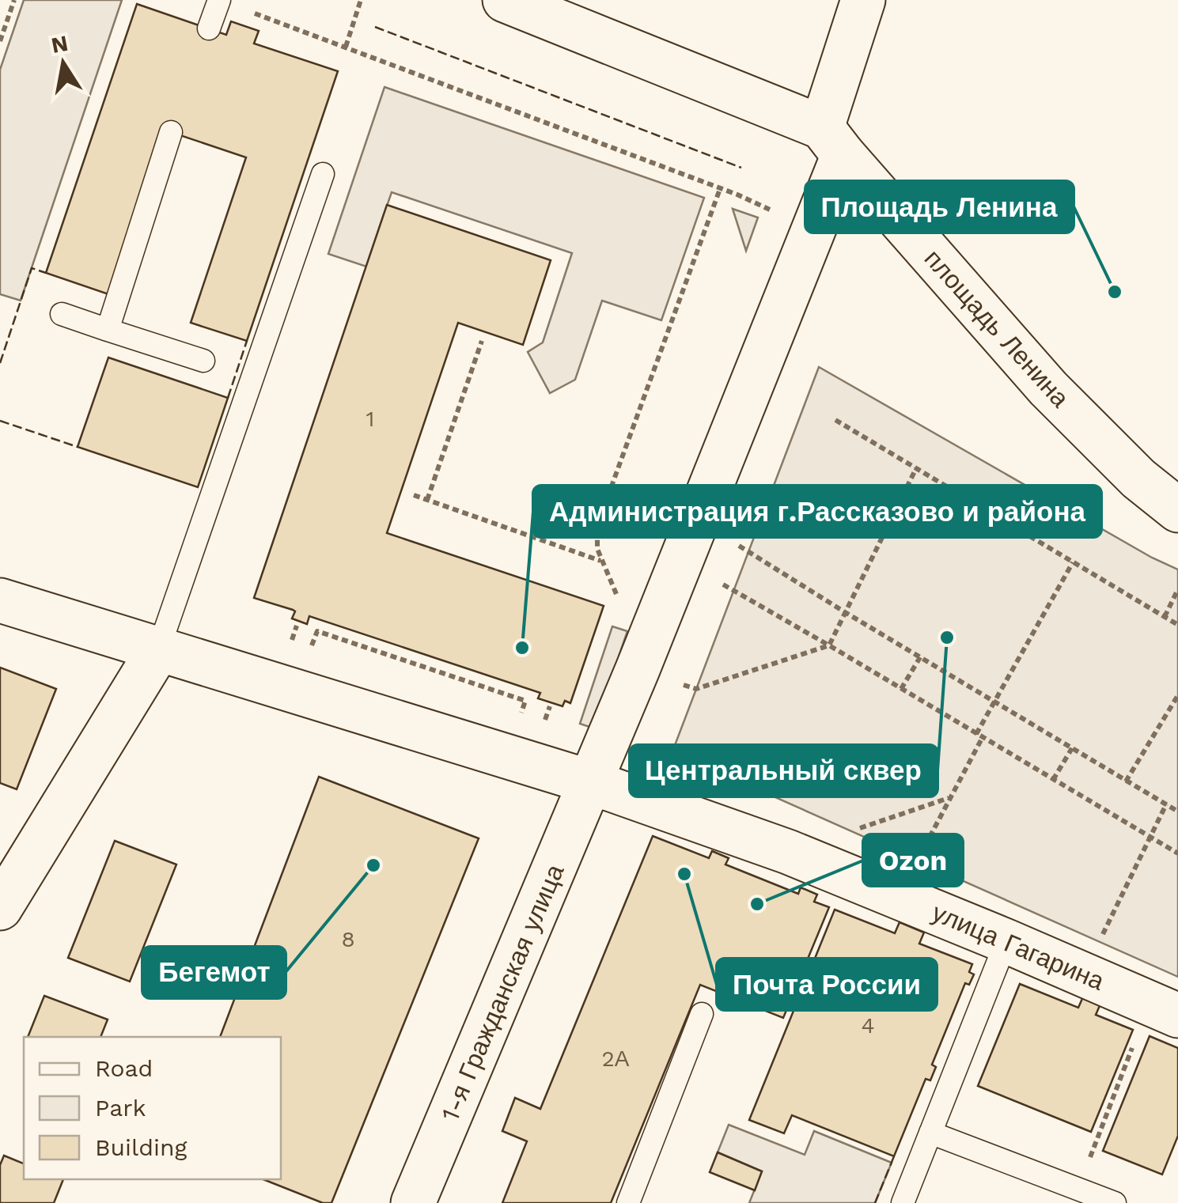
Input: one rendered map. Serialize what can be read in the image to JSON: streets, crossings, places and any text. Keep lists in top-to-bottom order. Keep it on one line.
{"streets":{"street":["площадь Ленина","улица Гагарина","1-я Гражданская улица"]},"crossings":[["площадь Ленина","1-я Гражданская улица"],["улица Гагарина","1-я Гражданская улица"]],"places":["Площадь Ленина","Центральный сквер","Администрация г.Рассказово и района","Бегемот","Почта России","Ozon"],"house_numbers":["1","8","4","2А"],"legend":["Road","Park","Building"],"north":"top"}
